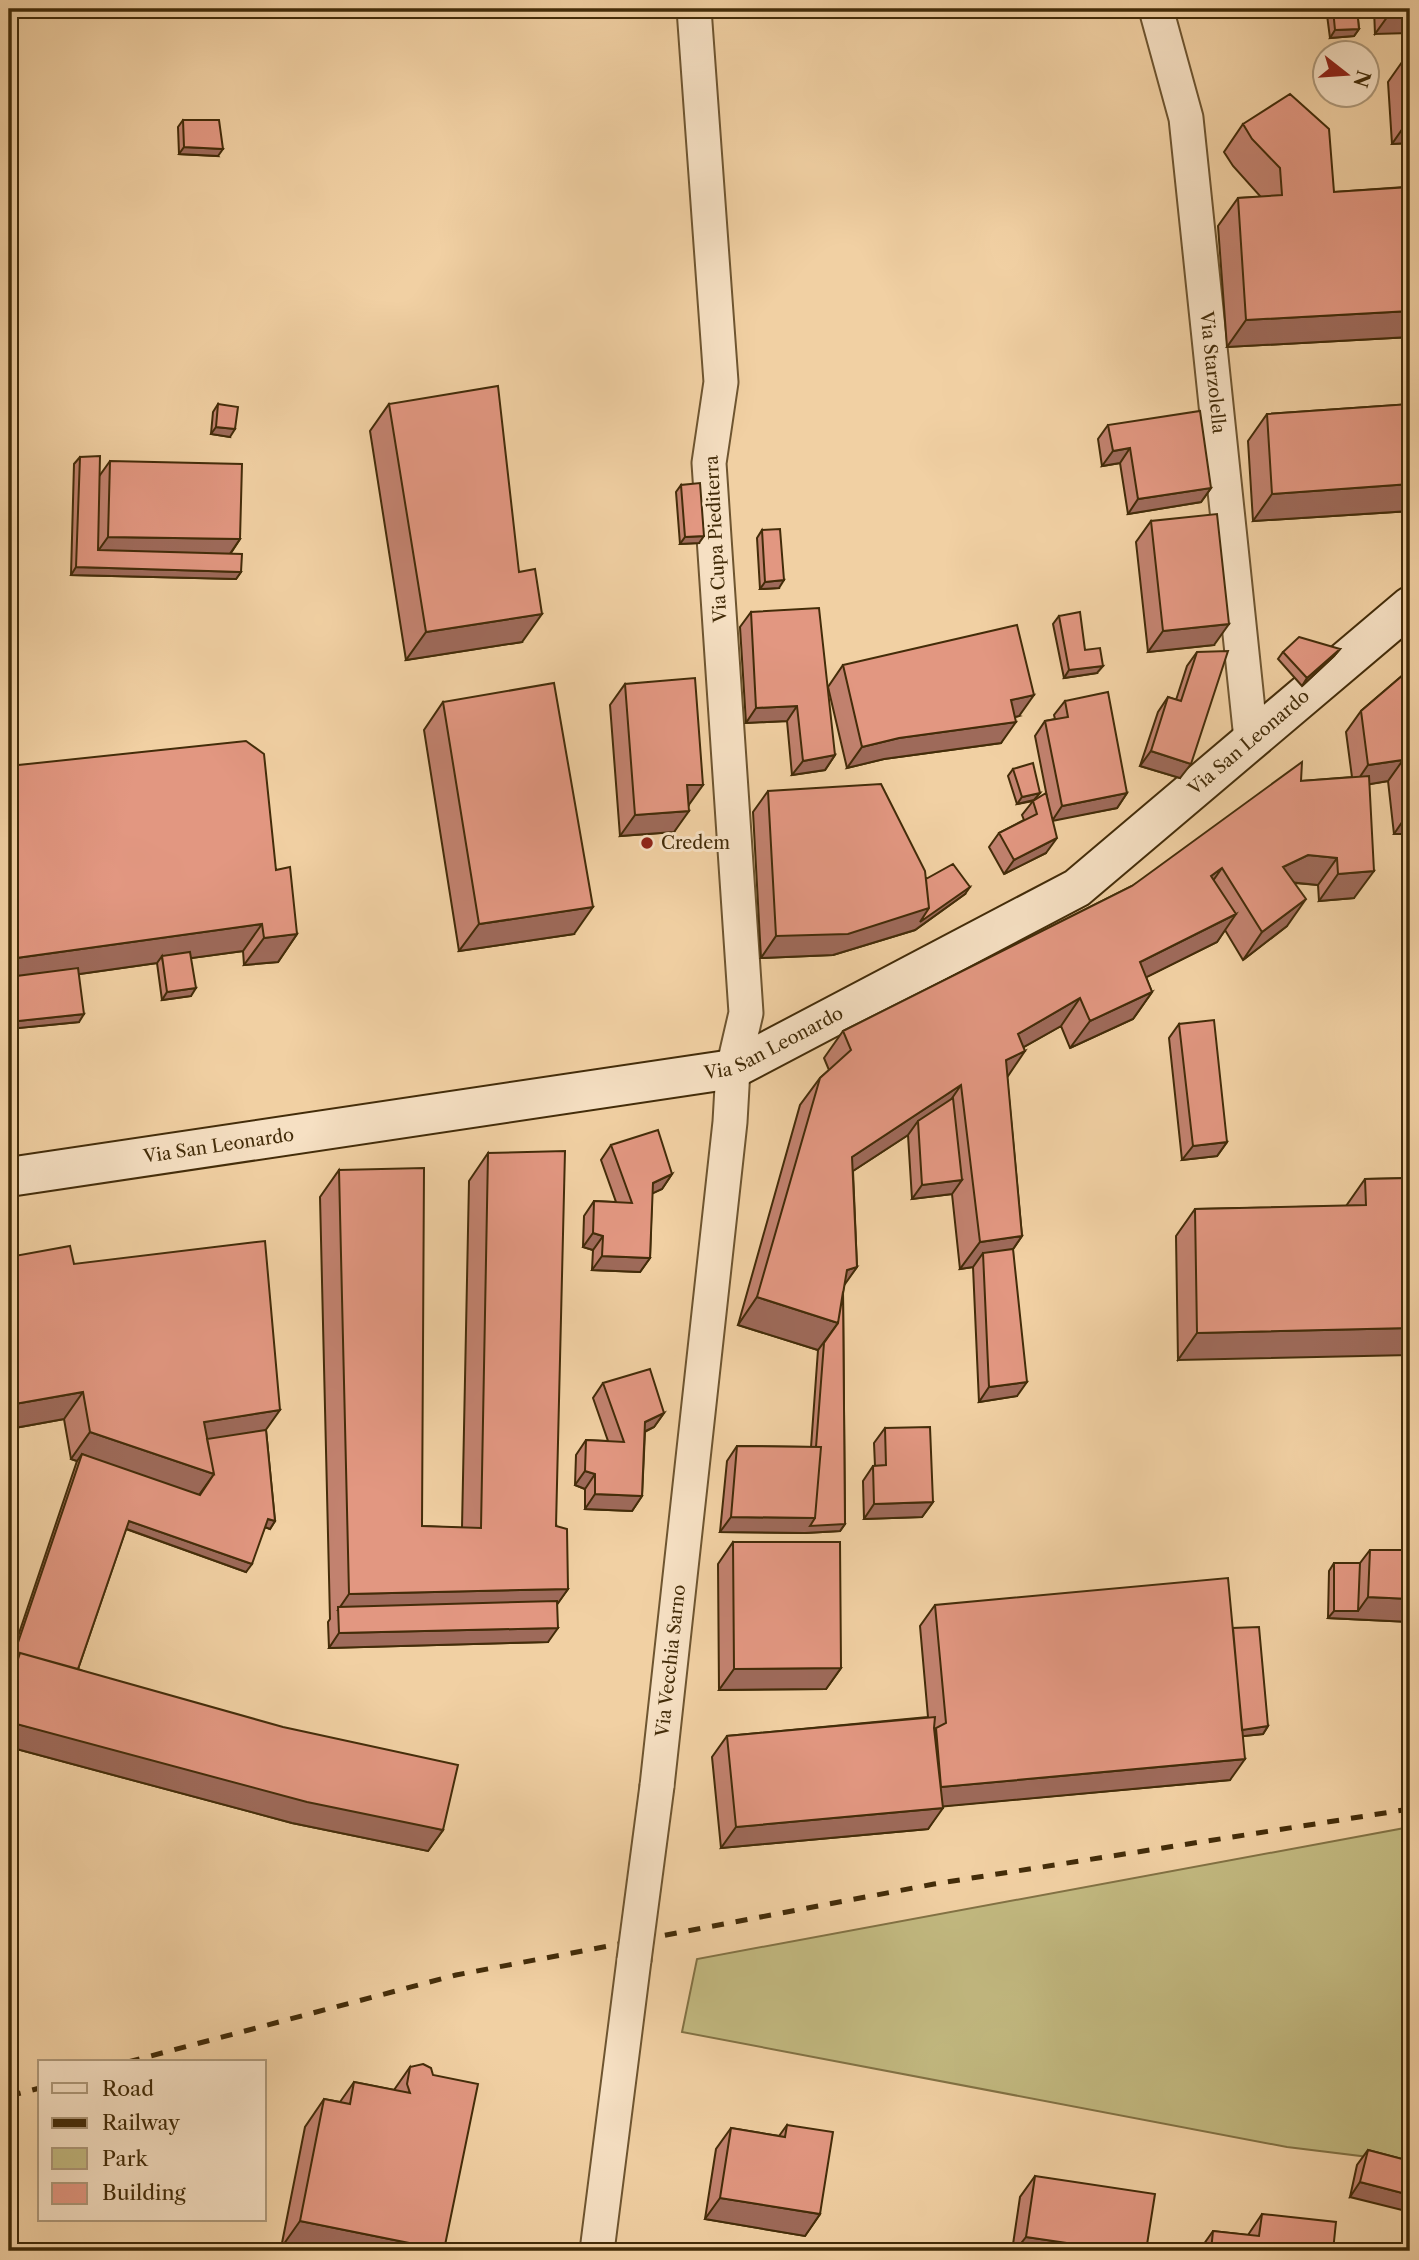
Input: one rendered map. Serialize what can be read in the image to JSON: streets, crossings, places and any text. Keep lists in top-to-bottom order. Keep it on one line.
{"streets":{"main road":["Via San Leonardo"],"street":["Via Starzolella","Via Cupa Piediterra","Via Vecchia Sarno"]},"crossings":[["Via Starzolella","Via San Leonardo"],["Via Cupa Piediterra","Via San Leonardo"],["Via Cupa Piediterra","Via Vecchia Sarno"],["Via San Leonardo","Via Vecchia Sarno"]],"places":["Credem"],"legend":["Road","Railway","Park","Building"],"north":"right"}
